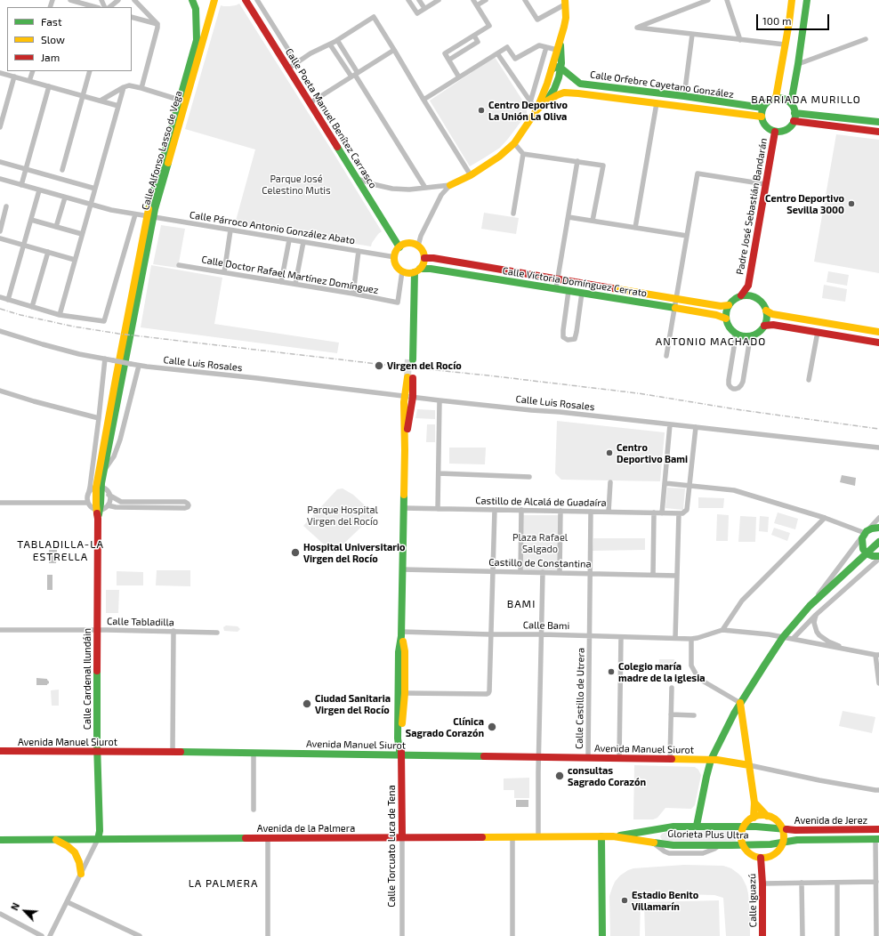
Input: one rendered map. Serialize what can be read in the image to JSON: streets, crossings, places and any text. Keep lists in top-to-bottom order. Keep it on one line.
{"streets":{"main road":["Calle Orfebre Cayetano González","Calle Poeta Manuel Benítez Carrasco","Calle Alfonso Lasso de Vega","Padre José Sebastián Bandarán","Calle Victoria Domínguez Cerrato","Calle Cardenal Ilundáin","Avenida Manuel Siurot","Avenida de Jerez","Avenida de la Palmera","Glorieta Plus Ultra","Calle Torcuato Luca de Tena","Calle Iguazú"],"street":["Calle Párroco Antonio González Abato","Calle Doctor Rafael Martínez Domínguez","Calle Luis Rosales","Castillo de Alcalá de Guadaíra","Castillo de Constantina","Calle Tabladilla","Calle Bami","Calle Castillo de Utrera"]},"crossings":[["Calle Orfebre Cayetano González","Padre José Sebastián Bandarán"],["Calle Poeta Manuel Benítez Carrasco","Calle Párroco Antonio González Abato"],["Calle Poeta Manuel Benítez Carrasco","Calle Doctor Rafael Martínez Domínguez"],["Calle Poeta Manuel Benítez Carrasco","Calle Victoria Domínguez Cerrato"],["Calle Alfonso Lasso de Vega","Calle Párroco Antonio González Abato"],["Calle Alfonso Lasso de Vega","Calle Cardenal Ilundáin"],["Padre José Sebastián Bandarán","Calle Victoria Domínguez Cerrato"],["Calle Párroco Antonio González Abato","Calle Doctor Rafael Martínez Domínguez"],["Calle Párroco Antonio González Abato","Calle Victoria Domínguez Cerrato"],["Calle Doctor Rafael Martínez Domínguez","Calle Victoria Domínguez Cerrato"],["Calle Luis Rosales","Calle Cardenal Ilundáin"],["Calle Luis Rosales","Calle Torcuato Luca de Tena"],["Castillo de Alcalá de Guadaíra","Calle Castillo de Utrera"],["Castillo de Alcalá de Guadaíra","Calle Torcuato Luca de Tena"],["Castillo de Constantina","Calle Castillo de Utrera"],["Castillo de Constantina","Calle Torcuato Luca de Tena"],["Calle Tabladilla","Calle Cardenal Ilundáin"],["Calle Bami","Calle Castillo de Utrera"],["Calle Bami","Calle Torcuato Luca de Tena"],["Calle Cardenal Ilundáin","Avenida Manuel Siurot"],["Calle Cardenal Ilundáin","Avenida de la Palmera"],["Calle Castillo de Utrera","Avenida Manuel Siurot"],["Avenida Manuel Siurot","Calle Torcuato Luca de Tena"],["Avenida de Jerez","Glorieta Plus Ultra"],["Avenida de la Palmera","Glorieta Plus Ultra"],["Avenida de la Palmera","Calle Torcuato Luca de Tena"]],"districts":["BARRIADA MURILLO","ANTONIO MACHADO","TABLADILLA-LA ESTRELLA","BAMI","LA PALMERA"],"parks":["Parque José Celestino Mutis","Parque Hospital Virgen del Rocío","Plaza Rafael Salgado"],"places":["Centro Deportivo La Unión La Oliva","Centro Deportivo Sevilla 3000","Virgen del Rocío","Centro Deportivo Bami","Hospital Universitario Virgen del Rocío","Colegio maría madre de la iglesia","Ciudad Sanitaria Virgen del Rocío","Clínica Sagrado Corazón","consultas Sagrado Corazón","Estadio Benito Villamarín"],"legend":["Fast","Slow","Jam"],"scale_bar":"100 m","north":"top left"}
